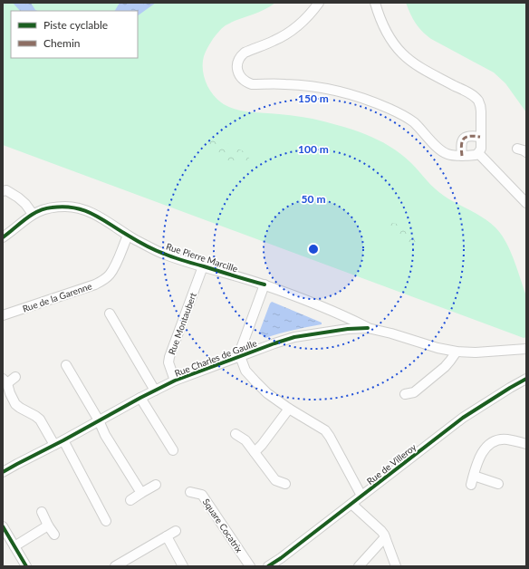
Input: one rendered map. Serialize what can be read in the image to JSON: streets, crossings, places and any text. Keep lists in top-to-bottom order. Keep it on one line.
{"streets":{"street":["Rue Pierre Marcille","Rue de la Garenne","Rue Montaubert","Rue Charles de Gaulle","Rue de Villeroy","Square Cocatrix"]},"crossings":[["Rue Pierre Marcille","Rue de la Garenne"],["Rue Pierre Marcille","Rue Montaubert"],["Rue Pierre Marcille","Rue Charles de Gaulle"],["Rue Montaubert","Rue Charles de Gaulle"]],"legend":["Piste cyclable","Chemin"],"rings":["150 m","100 m","50 m"]}
